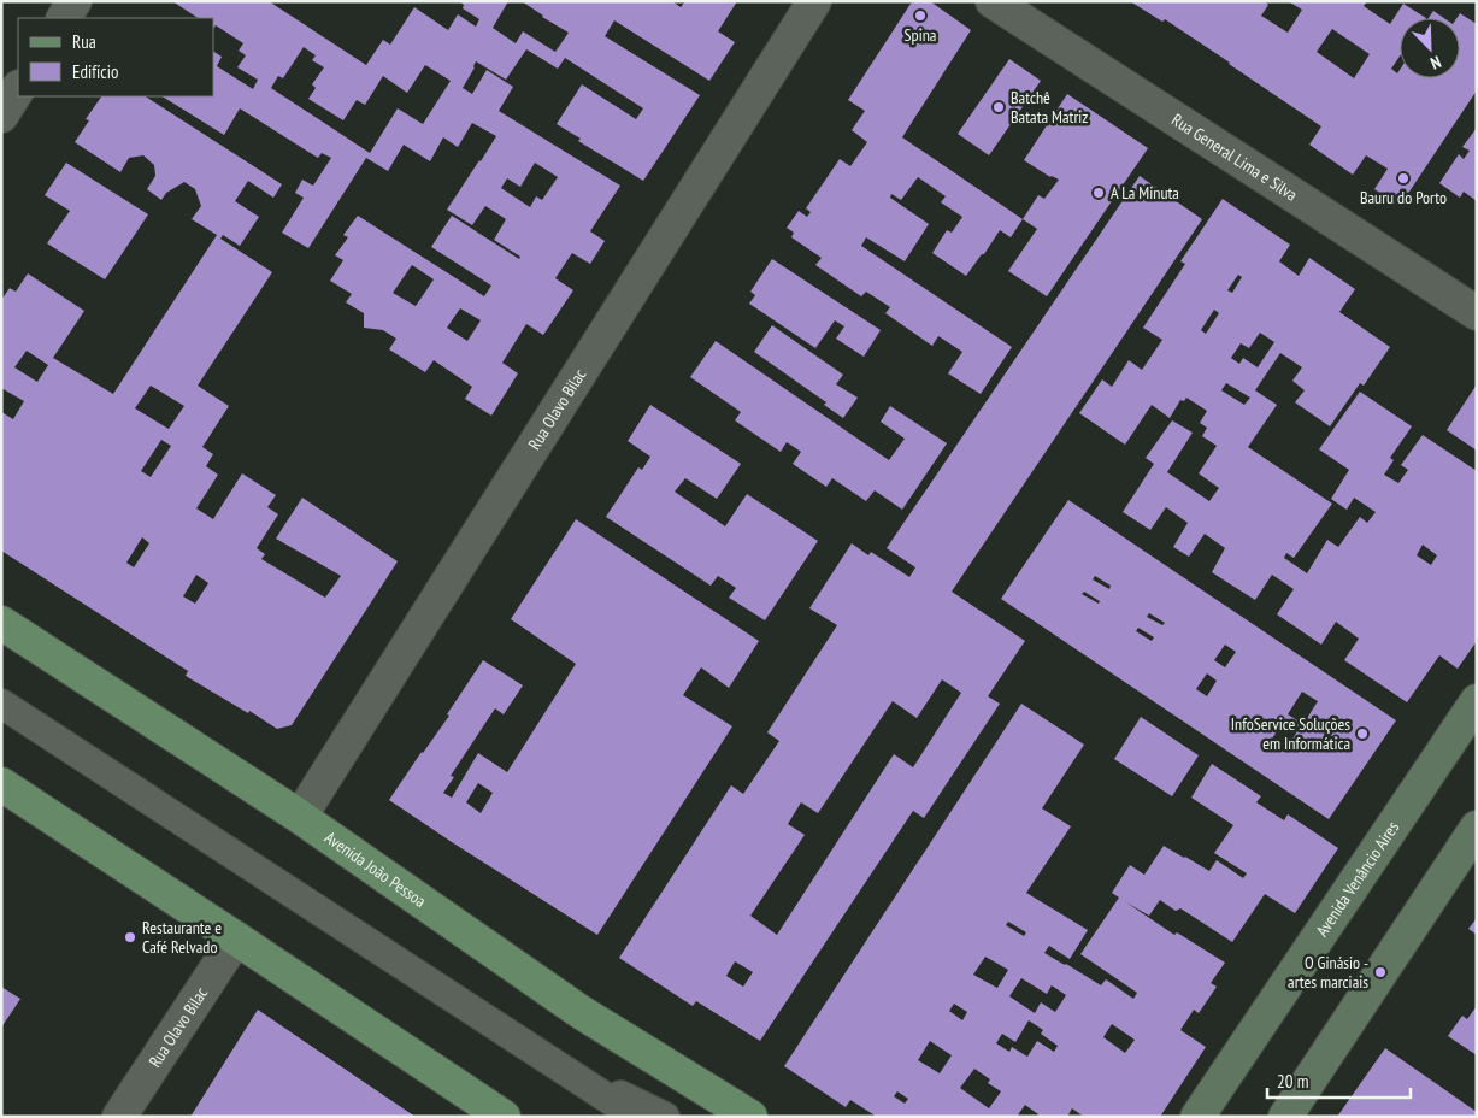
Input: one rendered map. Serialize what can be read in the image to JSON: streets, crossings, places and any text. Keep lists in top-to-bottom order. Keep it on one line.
{"streets":{"main road":["Avenida João Pessoa","Avenida Venâncio Aires"],"street":["Rua General Lima e Silva","Rua Olavo Bilac"]},"crossings":[["Rua Olavo Bilac","Avenida João Pessoa"]],"places":["Spina","Batchê Batata Matriz","Bauru do Porto","A La Minuta","InfoService Soluções em Informática","Restaurante e Café Relvado","O Ginásio - artes marciais"],"legend":["Rua","Edifício"],"scale_bar":"20 m","north":"bottom right"}
